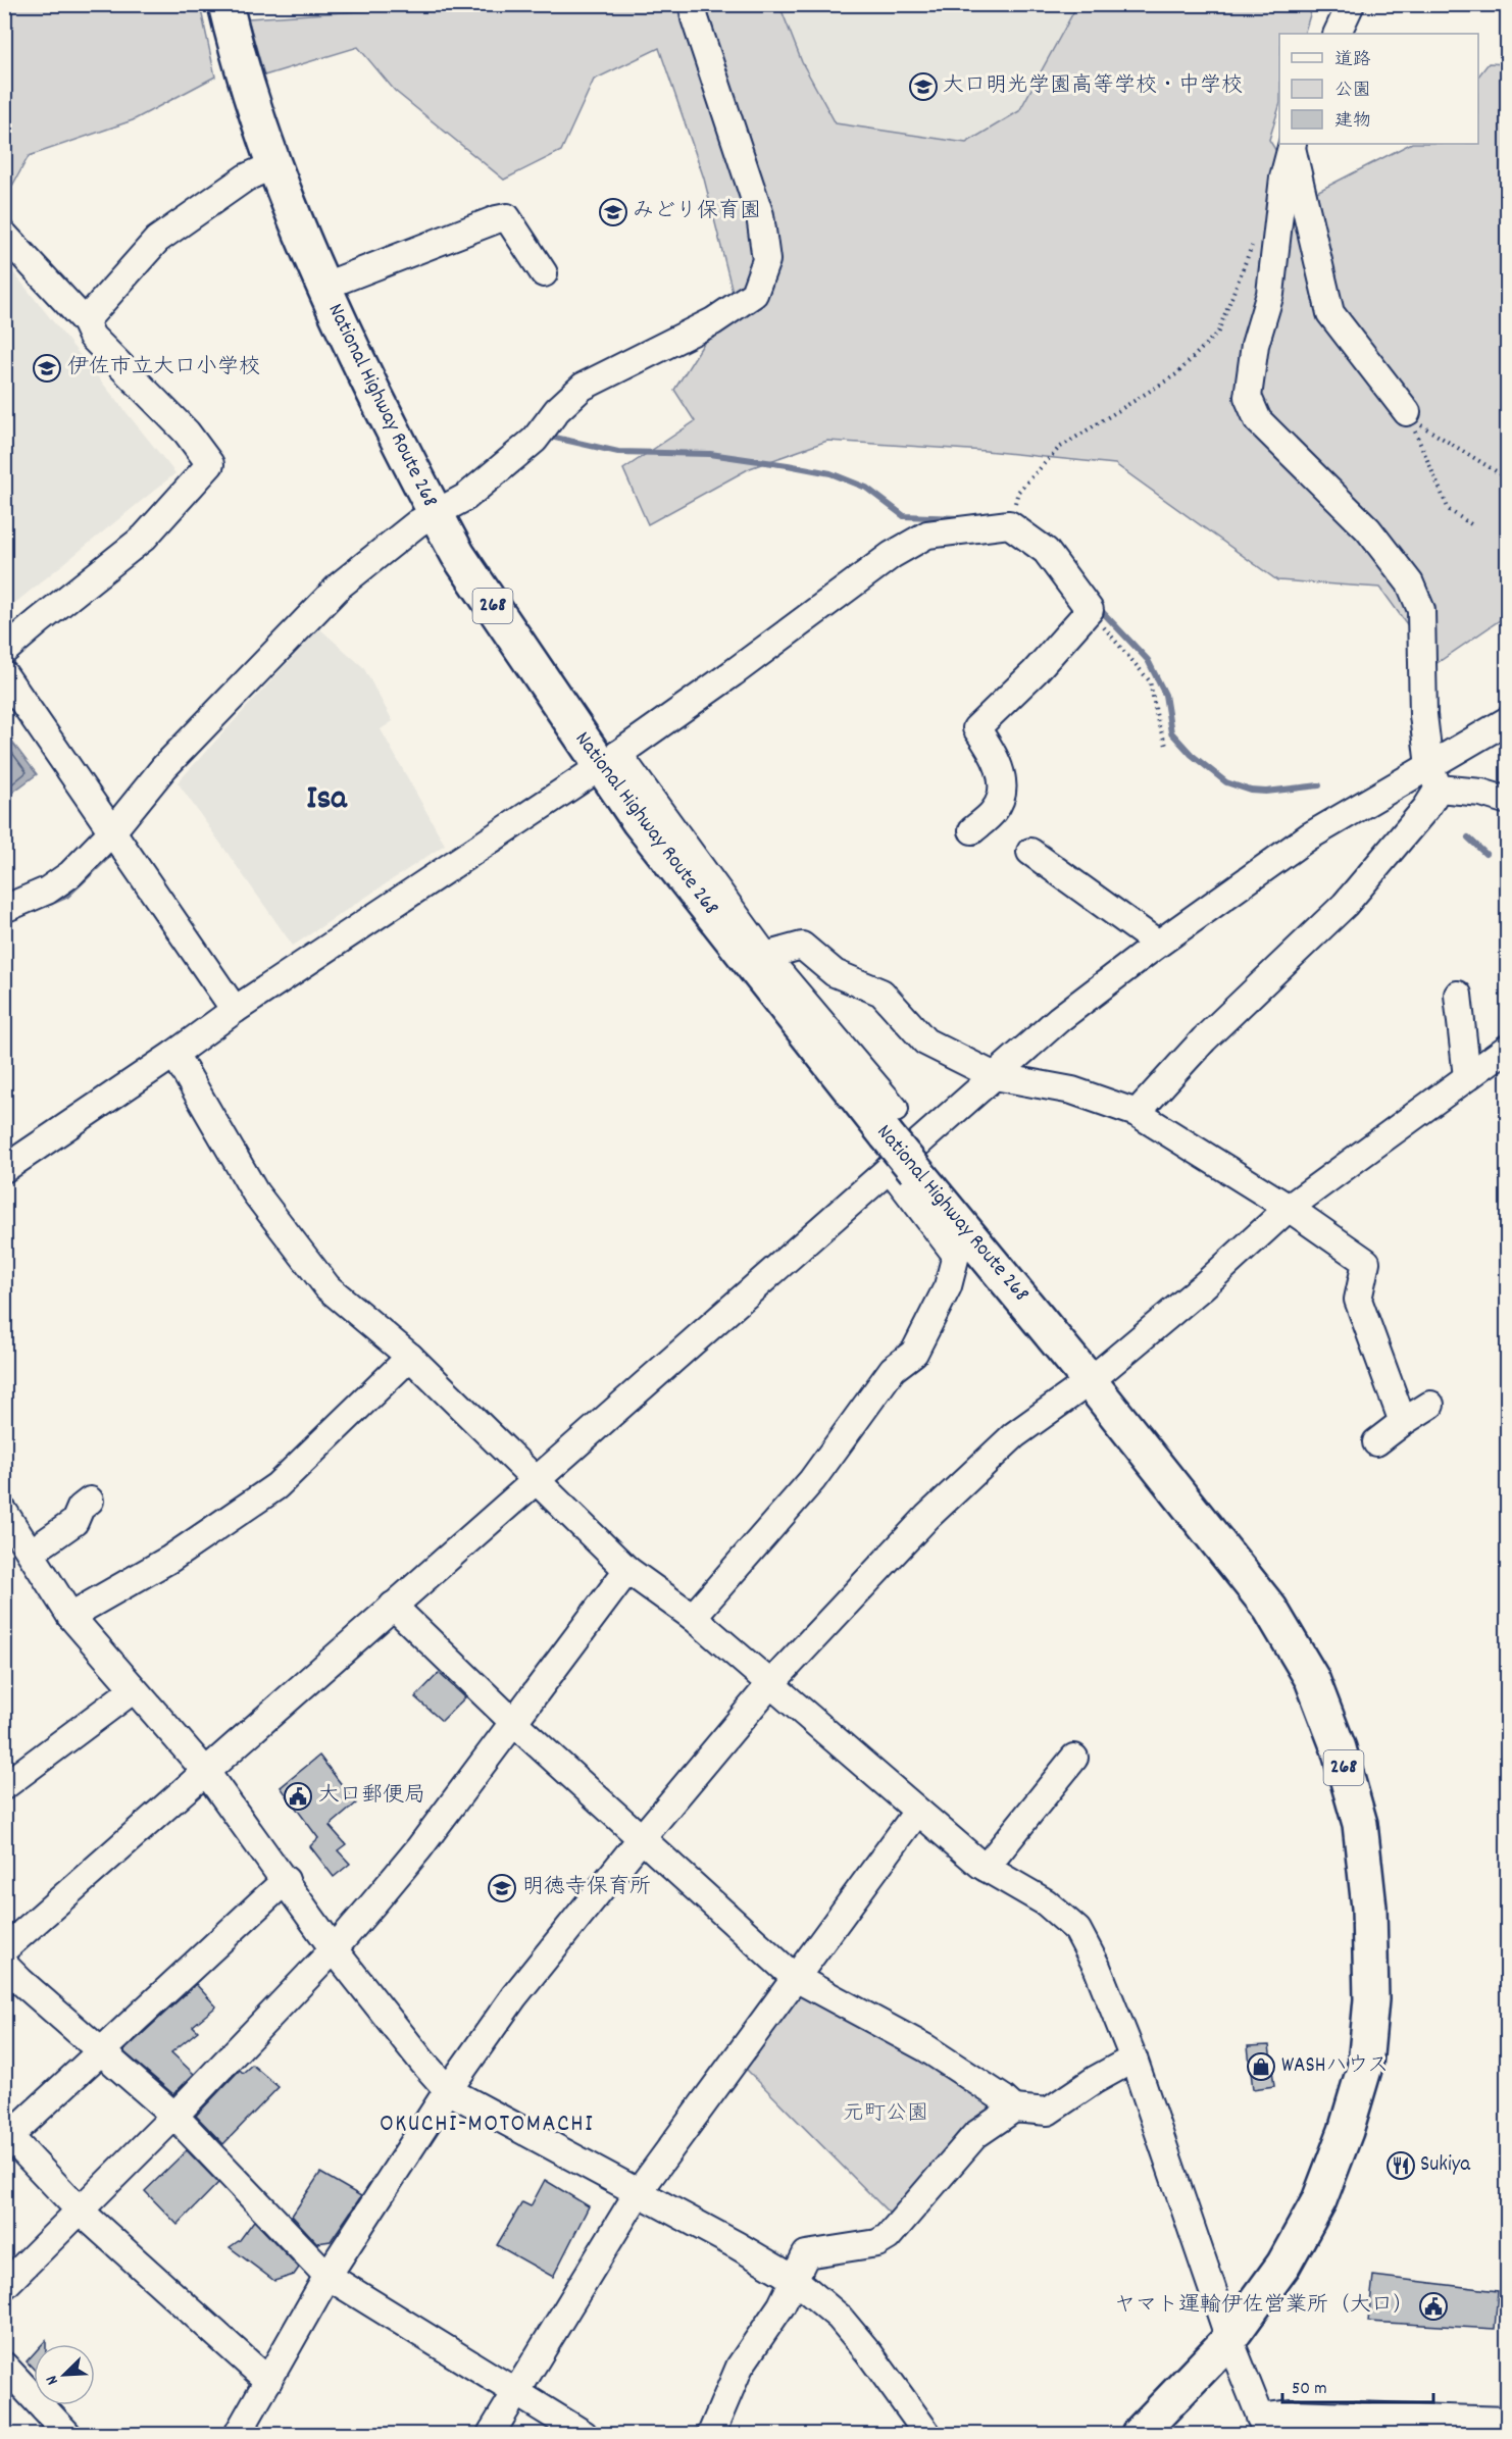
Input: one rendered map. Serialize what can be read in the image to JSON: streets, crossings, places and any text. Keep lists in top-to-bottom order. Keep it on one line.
{"streets":{"highway":["National Highway Route 268","268"]},"districts":["Isa","OKUCHI-MOTOMACHI"],"parks":["元町公園"],"places":{"school or university":["大口明光学園高等学校・中学校","みどり保育園","伊佐市立大口小学校","明徳寺保育所"],"public building":["大口郵便局","ヤマト運輸伊佐営業所（大口）"],"shop":["WASHハウス"],"restaurant":["Sukiya"]},"legend":["道路","公園","建物"],"scale_bar":"50 m","north":"bottom left"}
